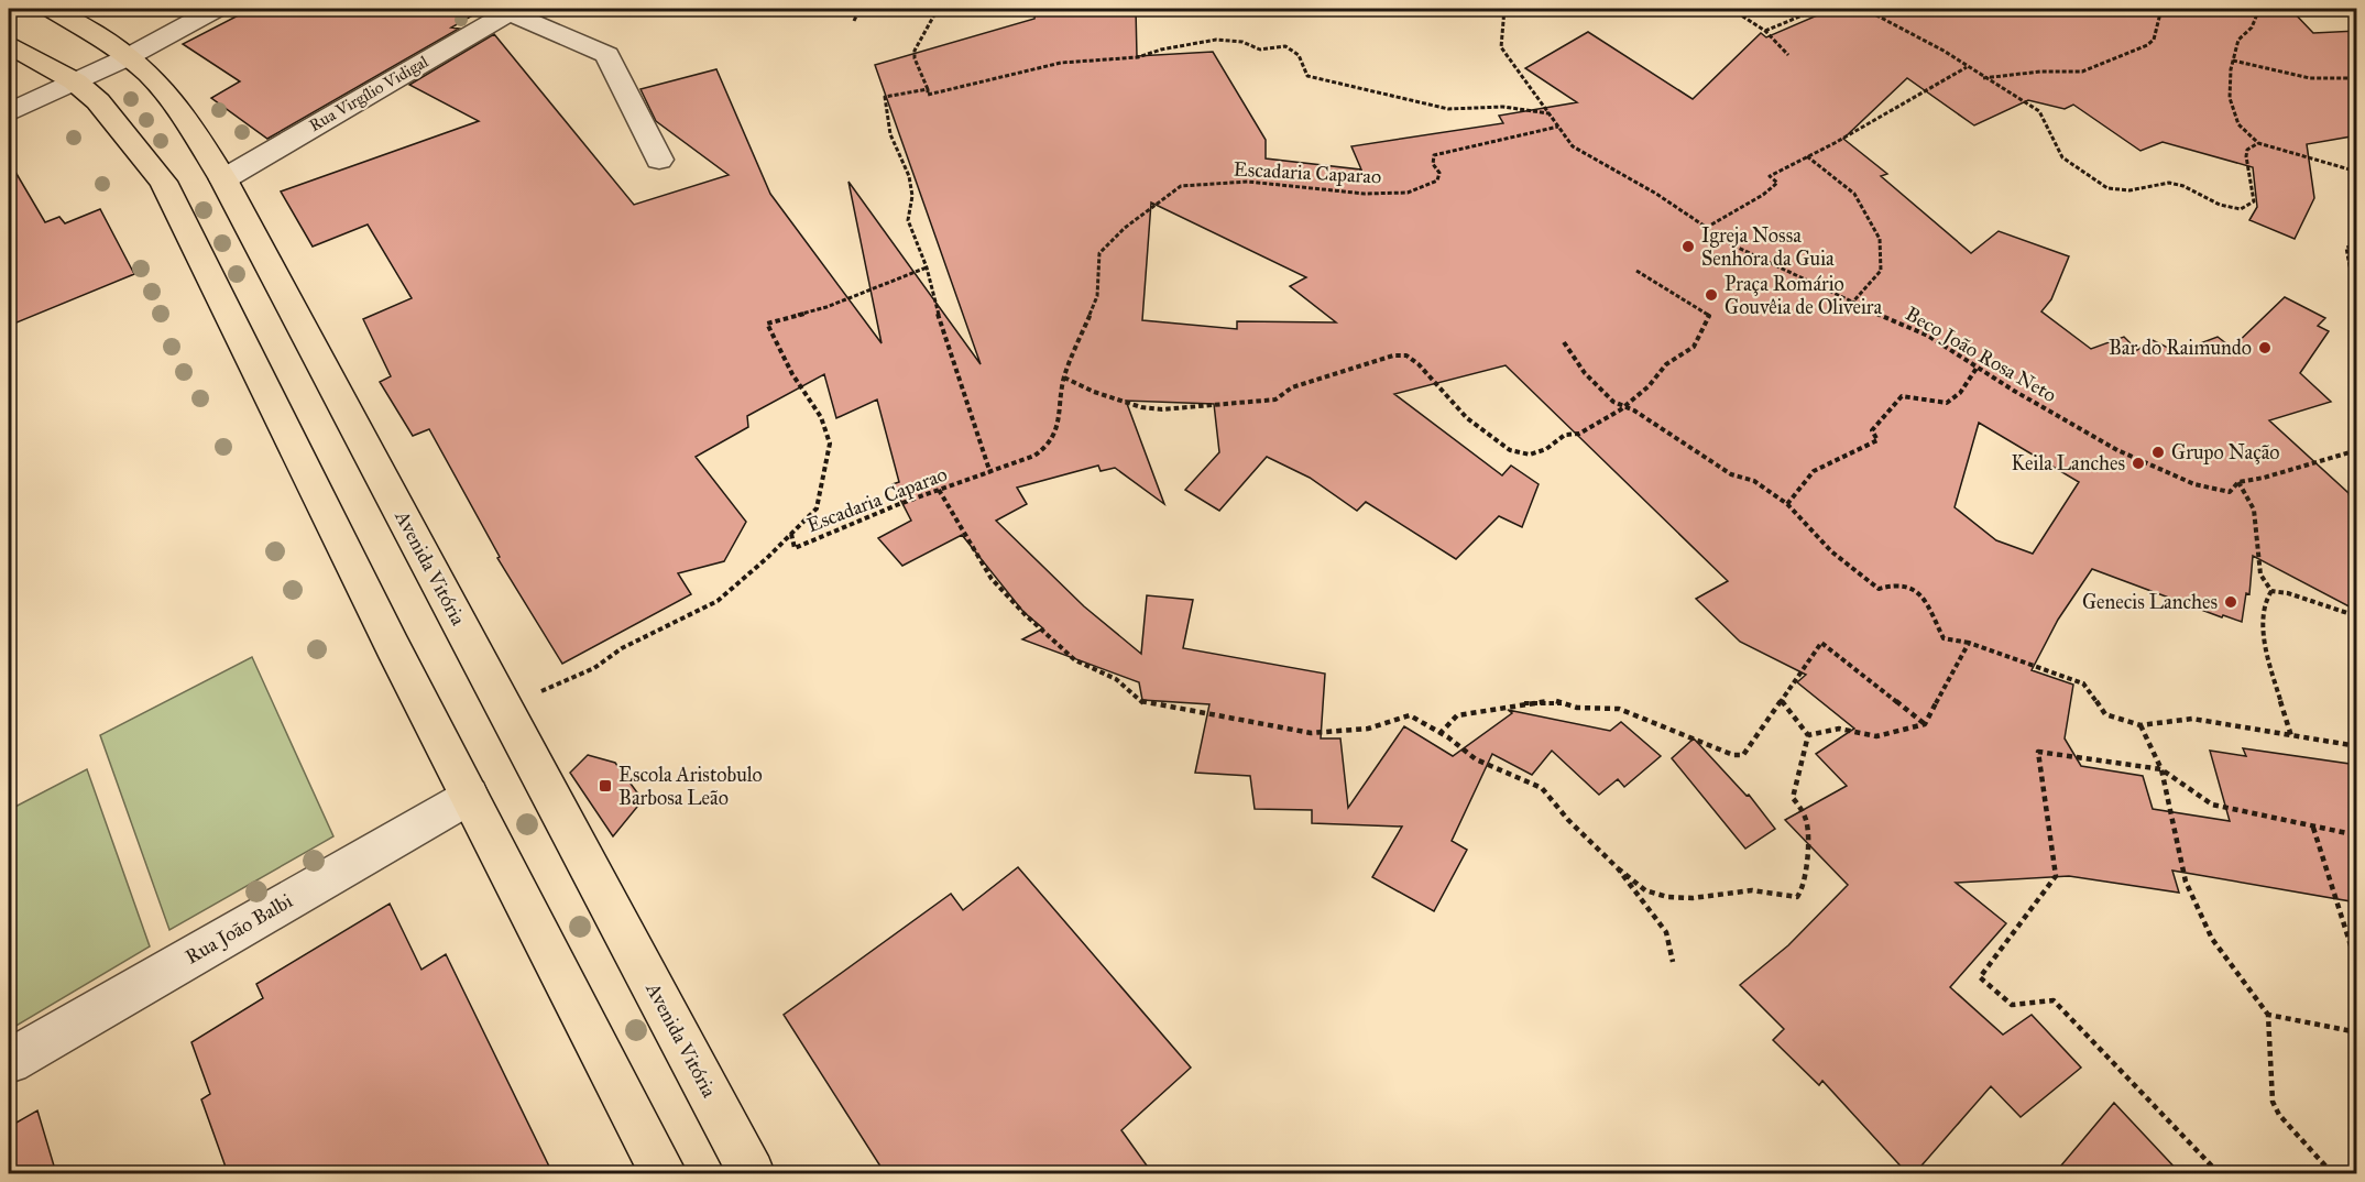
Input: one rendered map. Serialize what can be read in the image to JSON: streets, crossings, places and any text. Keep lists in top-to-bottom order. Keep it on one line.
{"streets":{"main road":["Avenida Vitória"],"street":["Rua Virgílio Vidigal","Rua João Balbi"],"path":["Escadaria Caparao","Beco João Rosa Neto"]},"crossings":[["Rua Virgílio Vidigal","Avenida Vitória"],["Escadaria Caparao","Beco João Rosa Neto"]],"places":{"other":["Igreja Nossa Senhora da Guia","Praça Romário Gouvêia de Oliveira","Bar do Raimundo","Grupo Nação","Keila Lanches","Genecis Lanches"],"transit":["Escola Aristobulo Barbosa Leão"]}}
